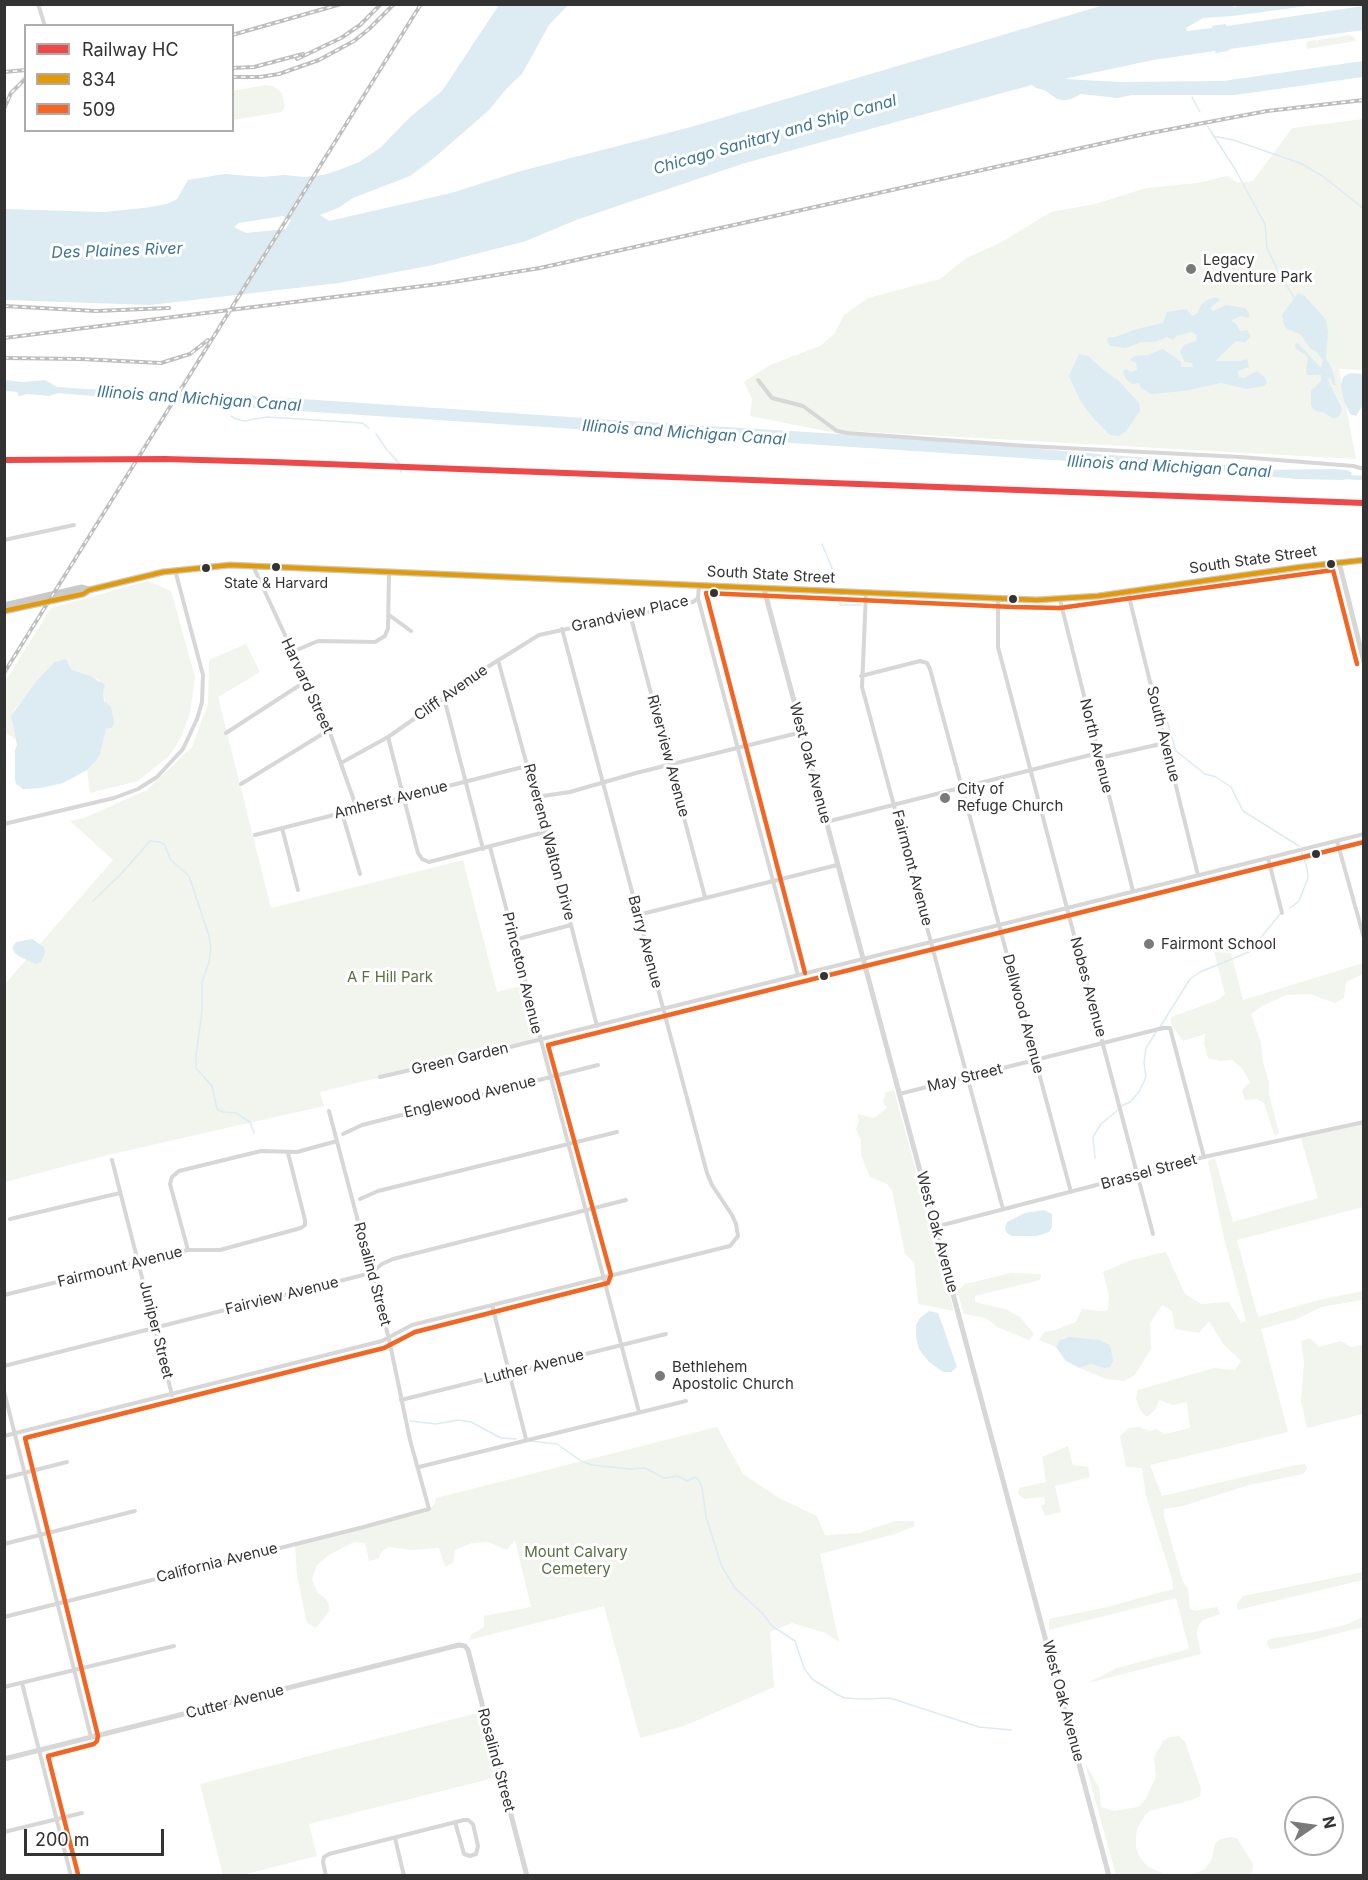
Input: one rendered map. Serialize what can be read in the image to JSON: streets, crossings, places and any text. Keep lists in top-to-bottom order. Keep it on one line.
{"streets":{"main road":["South State Street"],"street":["Grandview Place","Harvard Street","Cliff Avenue","South Avenue","North Avenue","Riverview Avenue","West Oak Avenue","Amherst Avenue","Reverend Walton Drive","Fairmont Avenue","Barry Avenue","Princeton Avenue","Nobes Avenue","Dellwood Avenue","Green Garden","May Street","Englewood Avenue","Brassel Street","Fairmount Avenue","Rosalind Street","Fairview Avenue","Juniper Street","Luther Avenue","California Avenue","Cutter Avenue"]},"crossings":[["South State Street","Harvard Street"],["South State Street","South Avenue"],["South State Street","North Avenue"],["South State Street","West Oak Avenue"],["South State Street","Fairmont Avenue"],["South State Street","Nobes Avenue"],["Grandview Place","Cliff Avenue"],["Grandview Place","Riverview Avenue"],["Grandview Place","Barry Avenue"],["Harvard Street","Cliff Avenue"],["Harvard Street","Amherst Avenue"],["Cliff Avenue","Reverend Walton Drive"],["Cliff Avenue","Barry Avenue"],["South Avenue","Green Garden"],["North Avenue","Green Garden"],["West Oak Avenue","Green Garden"],["West Oak Avenue","May Street"],["West Oak Avenue","Brassel Street"],["Amherst Avenue","Reverend Walton Drive"],["Reverend Walton Drive","Green Garden"],["Fairmont Avenue","Dellwood Avenue"],["Fairmont Avenue","Green Garden"],["Fairmont Avenue","May Street"],["Fairmont Avenue","Brassel Street"],["Barry Avenue","Princeton Avenue"],["Barry Avenue","Green Garden"],["Princeton Avenue","Green Garden"],["Princeton Avenue","Englewood Avenue"],["Princeton Avenue","Fairview Avenue"],["Princeton Avenue","Luther Avenue"],["Nobes Avenue","Green Garden"],["Nobes Avenue","May Street"],["Nobes Avenue","Brassel Street"],["Dellwood Avenue","Green Garden"],["Dellwood Avenue","May Street"],["Dellwood Avenue","Brassel Street"],["May Street","Brassel Street"],["Fairmount Avenue","Juniper Street"],["Rosalind Street","Fairview Avenue"],["Rosalind Street","Luther Avenue"],["Rosalind Street","California Avenue"],["Rosalind Street","Cutter Avenue"],["Fairview Avenue","Juniper Street"]],"water":["Chicago Sanitary and Ship Canal","Des Plaines River","Illinois and Michigan Canal"],"parks":["A F Hill Park","Mount Calvary Cemetery"],"places":["Legacy Adventure Park","State & Harvard","City of Refuge Church","Fairmont School","Bethlehem Apostolic Church"],"lines":["rail line HC","transit line 834","transit line 509"],"legend":["Railway HC","834","509"],"scale_bar":"200 m","north":"right"}
